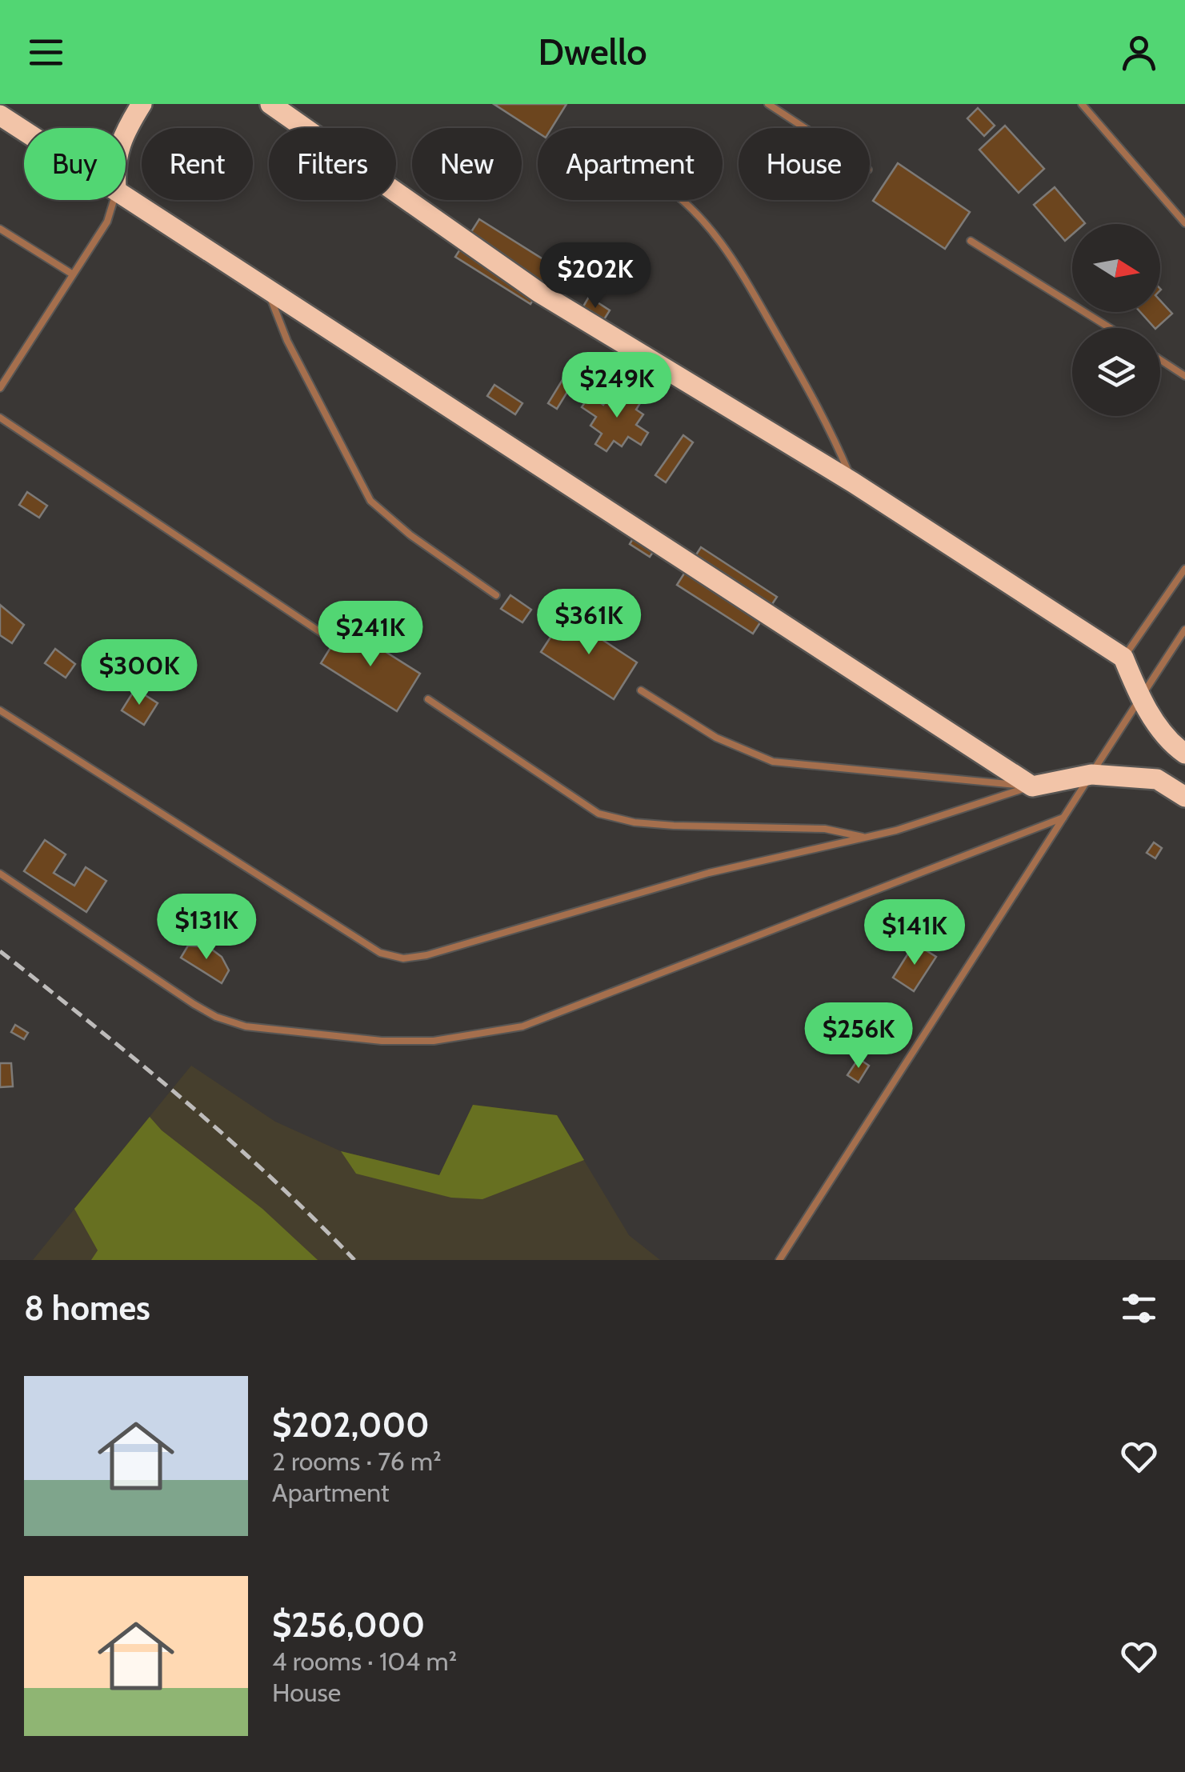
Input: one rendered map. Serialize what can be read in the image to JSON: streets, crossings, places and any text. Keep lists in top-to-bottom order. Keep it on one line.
{"north":"right","page":{"header":"Dwello","chip":["Buy","Rent","Filters","New","Apartment","House"],"price":["$202K","$249K","$361K","$241K","$300K","$131K","$141K","$256K"],"heading":"8 homes","list":[{"name":"$202,000","note":"2 rooms · 76 m² · Apartment"},{"name":"$256,000","note":"4 rooms · 104 m² · House"}]}}
